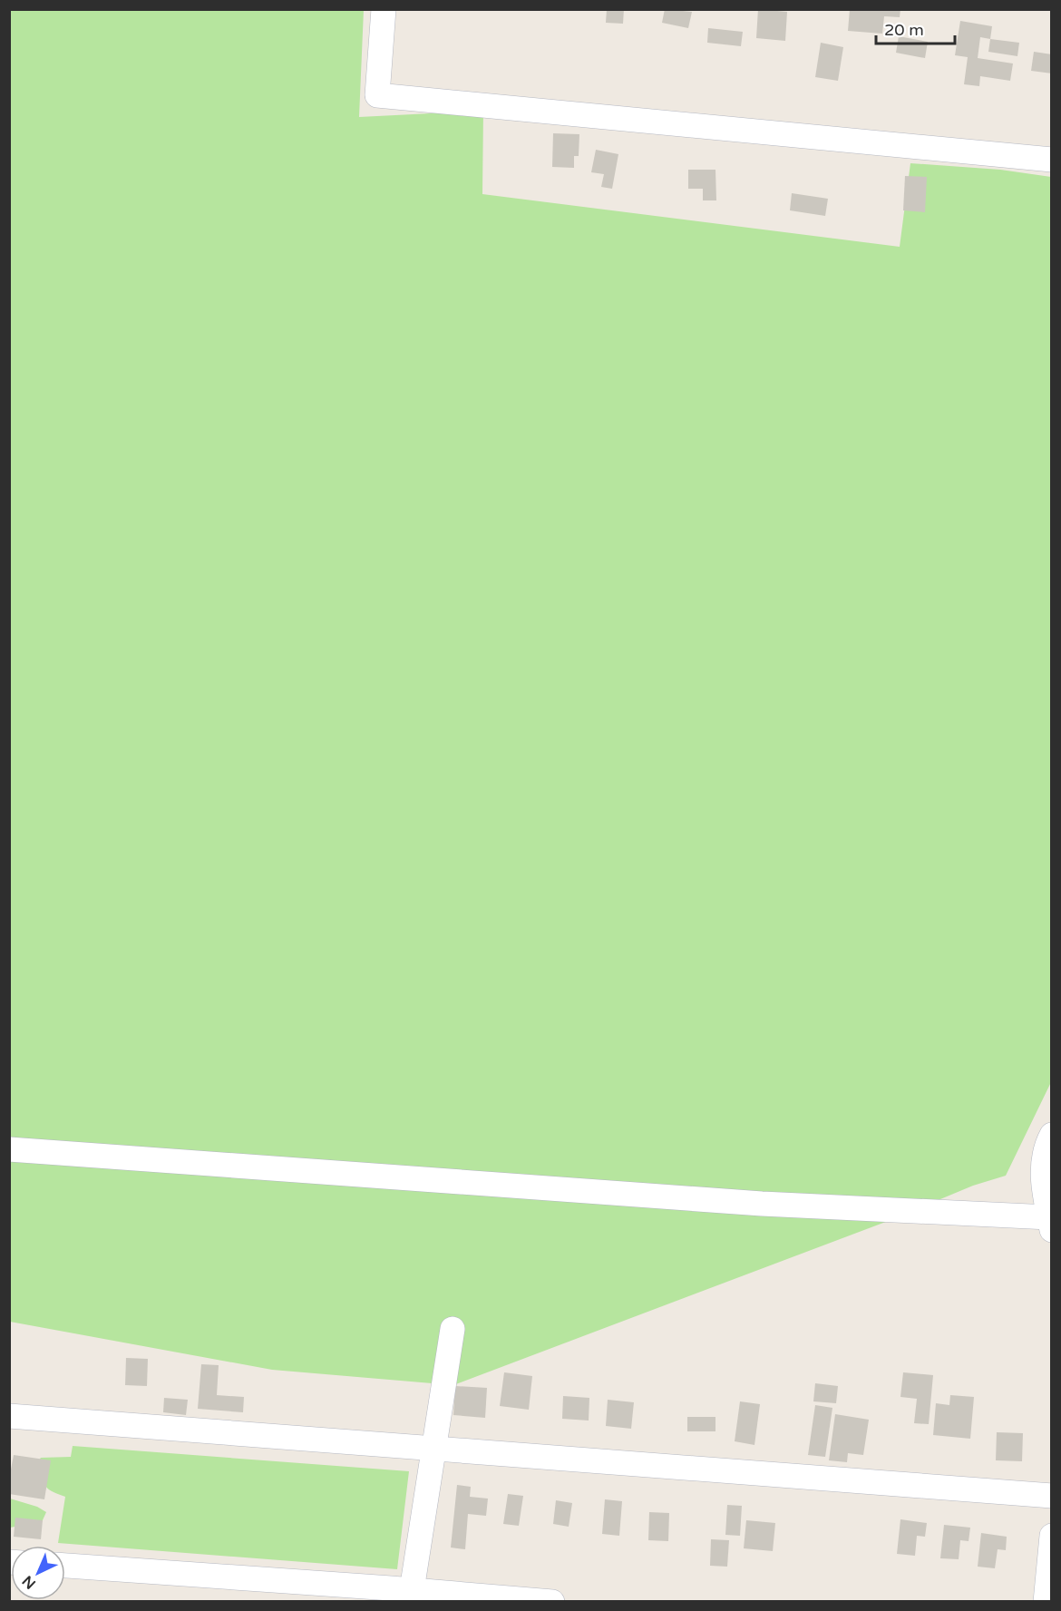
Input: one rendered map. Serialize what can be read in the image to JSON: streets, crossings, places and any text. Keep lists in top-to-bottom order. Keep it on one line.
{"scale_bar":"20 m","north":"bottom left"}
